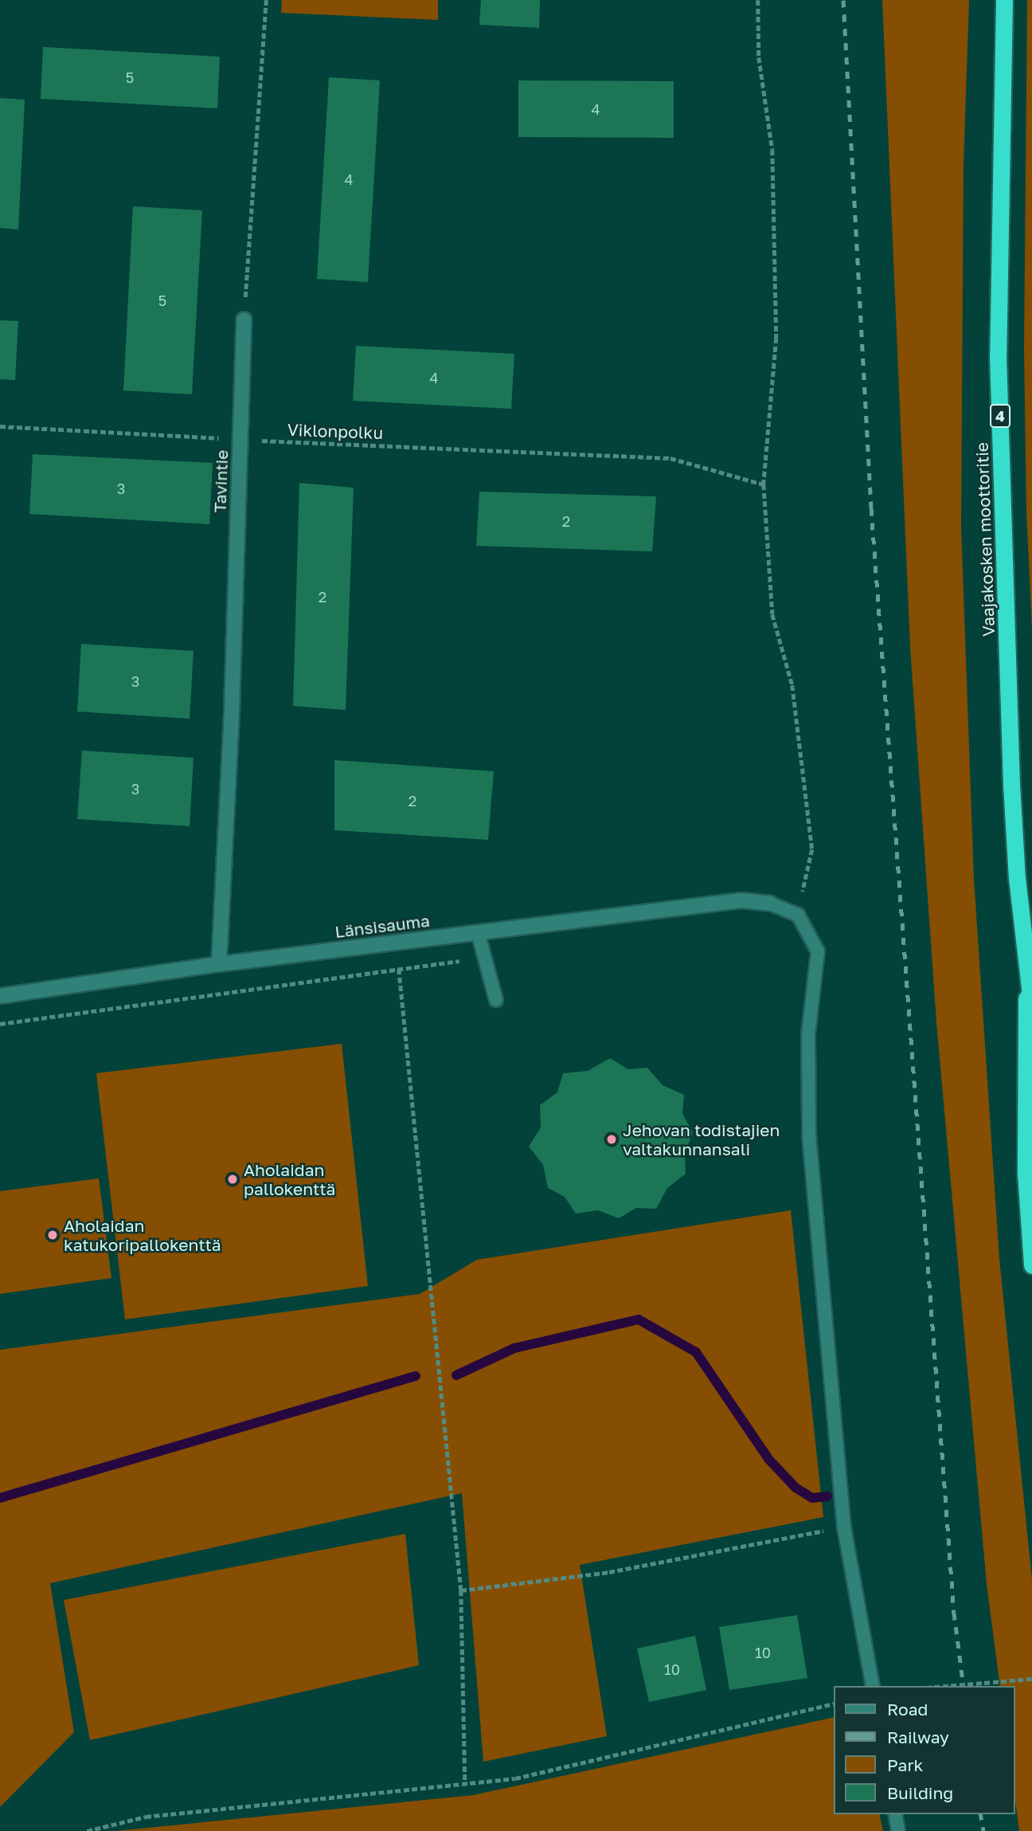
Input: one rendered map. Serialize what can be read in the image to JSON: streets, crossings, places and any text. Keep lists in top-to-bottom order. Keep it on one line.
{"streets":{"highway":["4","Vaajakosken moottoritie"],"street":["Tavintie","Länsisauma"],"path":["Viklonpolku"]},"crossings":[["4","Vaajakosken moottoritie"],["Viklonpolku","Tavintie"],["Tavintie","Länsisauma"]],"places":["Jehovan todistajien valtakunnansali","Aholaidan pallokenttä","Aholaidan katukoripallokenttä"],"house_numbers":["5","4","4","5","4","3","2","2","3","3","2","10","10"],"legend":["Road","Railway","Park","Building"]}
